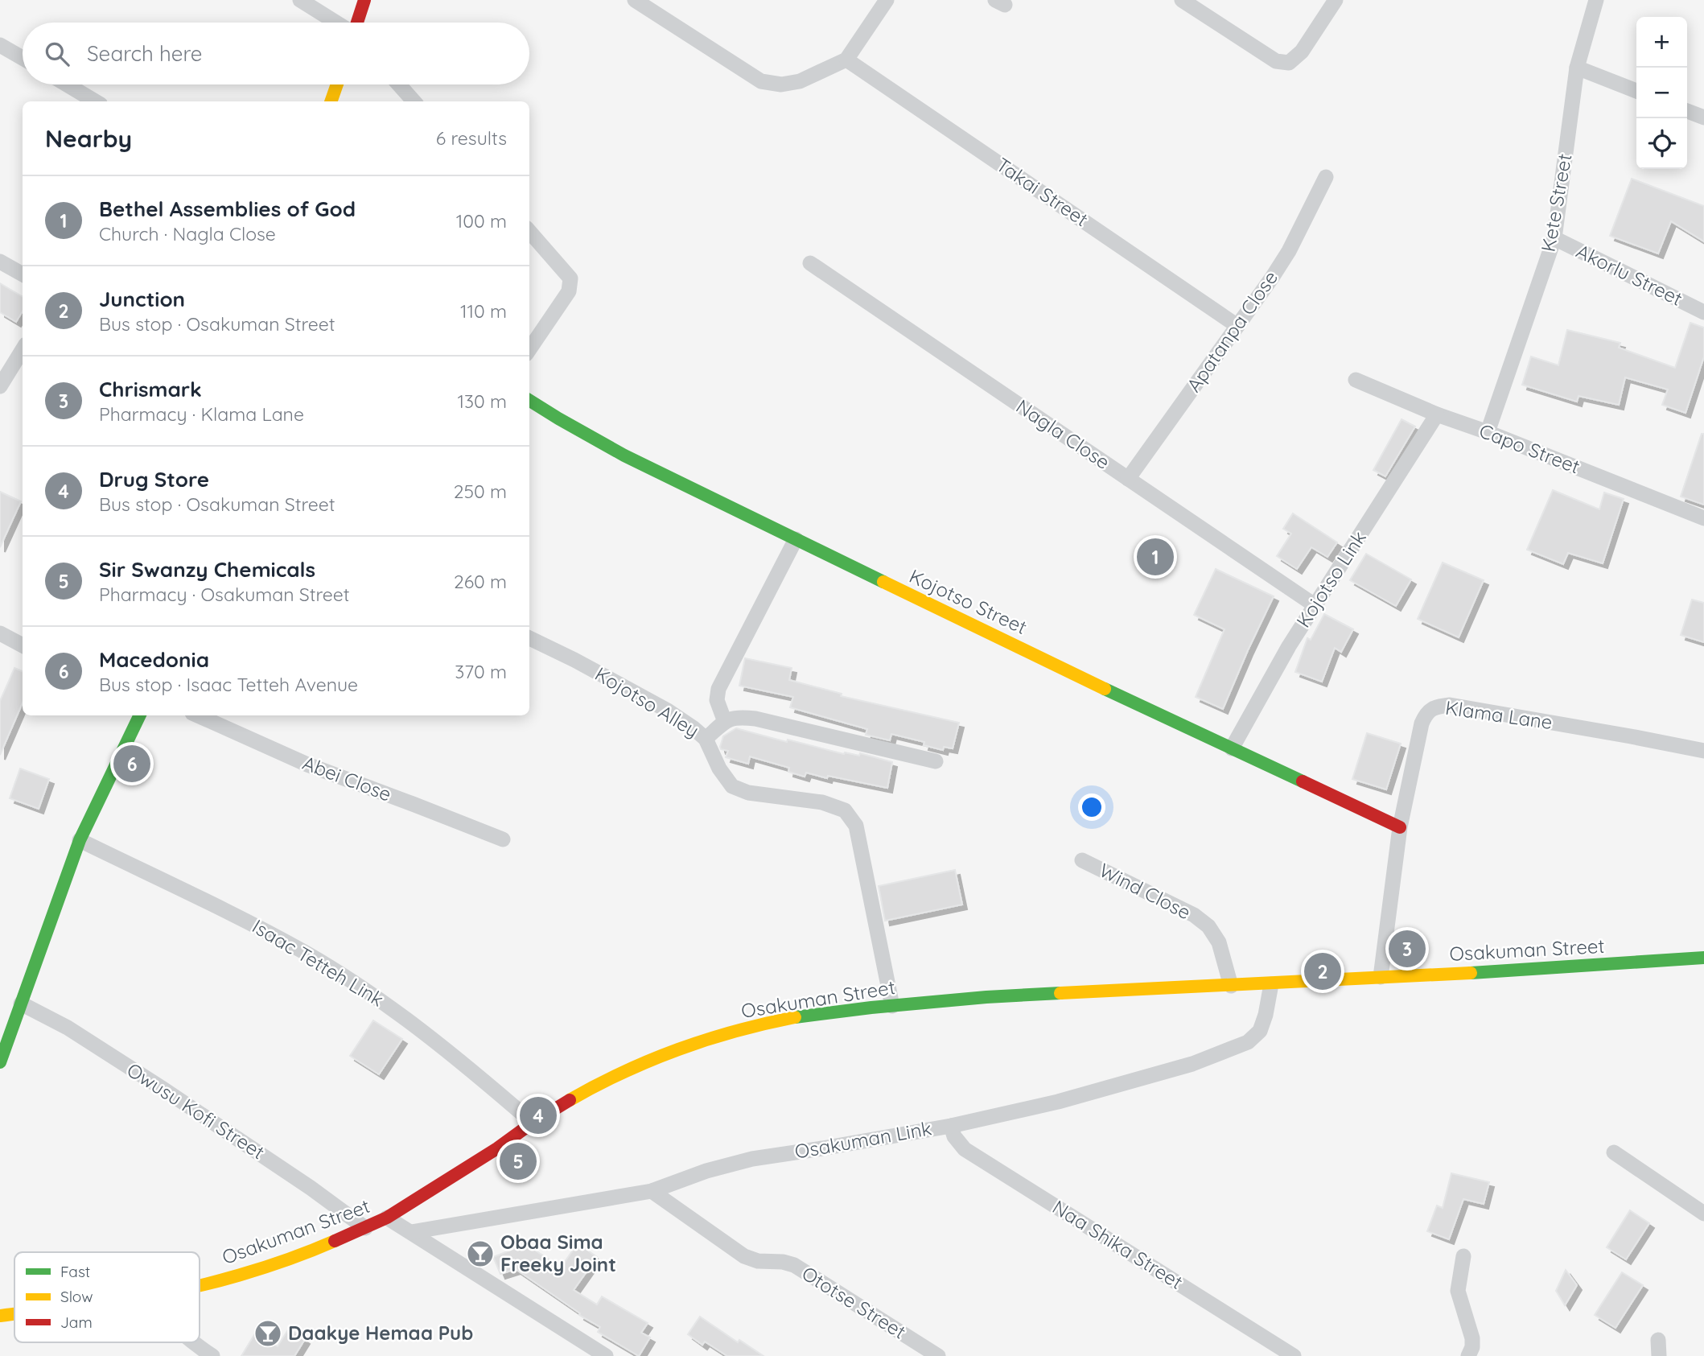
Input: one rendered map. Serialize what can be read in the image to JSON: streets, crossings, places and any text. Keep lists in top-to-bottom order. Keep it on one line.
{"streets":{"street":["Takai Street","Kete Street","Akorlu Street","Apatanpa Close","Nagla Close","Capo Street","Kojotso Link","Kojotso Street","Kojotso Alley","Klama Lane","Abei Close","Wind Close","Osakuman Street","Isaac Tetteh Link","Owusu Kofi Street","Osakuman Link","Naa Shika Street","Ototse Street"]},"crossings":[["Takai Street","Apatanpa Close"],["Kete Street","Akorlu Street"],["Kete Street","Capo Street"],["Apatanpa Close","Nagla Close"],["Nagla Close","Kojotso Link"],["Capo Street","Kojotso Link"],["Kojotso Link","Kojotso Street"],["Kojotso Street","Klama Lane"],["Kojotso Alley","Osakuman Street"],["Klama Lane","Osakuman Street"],["Wind Close","Osakuman Street"],["Osakuman Street","Isaac Tetteh Link"],["Osakuman Street","Owusu Kofi Street"],["Osakuman Street","Osakuman Link"],["Osakuman Link","Naa Shika Street"],["Osakuman Link","Ototse Street"]],"places":{"bar":["Obaa Sima Freeky Joint","Daakye Hemaa Pub"]},"legend":["Fast","Slow","Jam"],"page":{"map_buttons":["+","−"],"search":"Search here","heading":["Nearby","6 results"],"list":[{"mark":"1","name":"Bethel Assemblies of God","note":"Church · Nagla Close","value":"100 m"},{"mark":"2","name":"Junction","note":"Bus stop · Osakuman Street","value":"110 m"},{"mark":"3","name":"Chrismark","note":"Pharmacy · Klama Lane","value":"130 m"},{"mark":"4","name":"Drug Store","note":"Bus stop · Osakuman Street","value":"250 m"},{"mark":"5","name":"Sir Swanzy Chemicals","note":"Pharmacy · Osakuman Street","value":"260 m"},{"mark":"6","name":"Macedonia","note":"Bus stop · Isaac Tetteh Avenue","value":"370 m"}],"pins":["1","6","3","2","4","5"]}}
